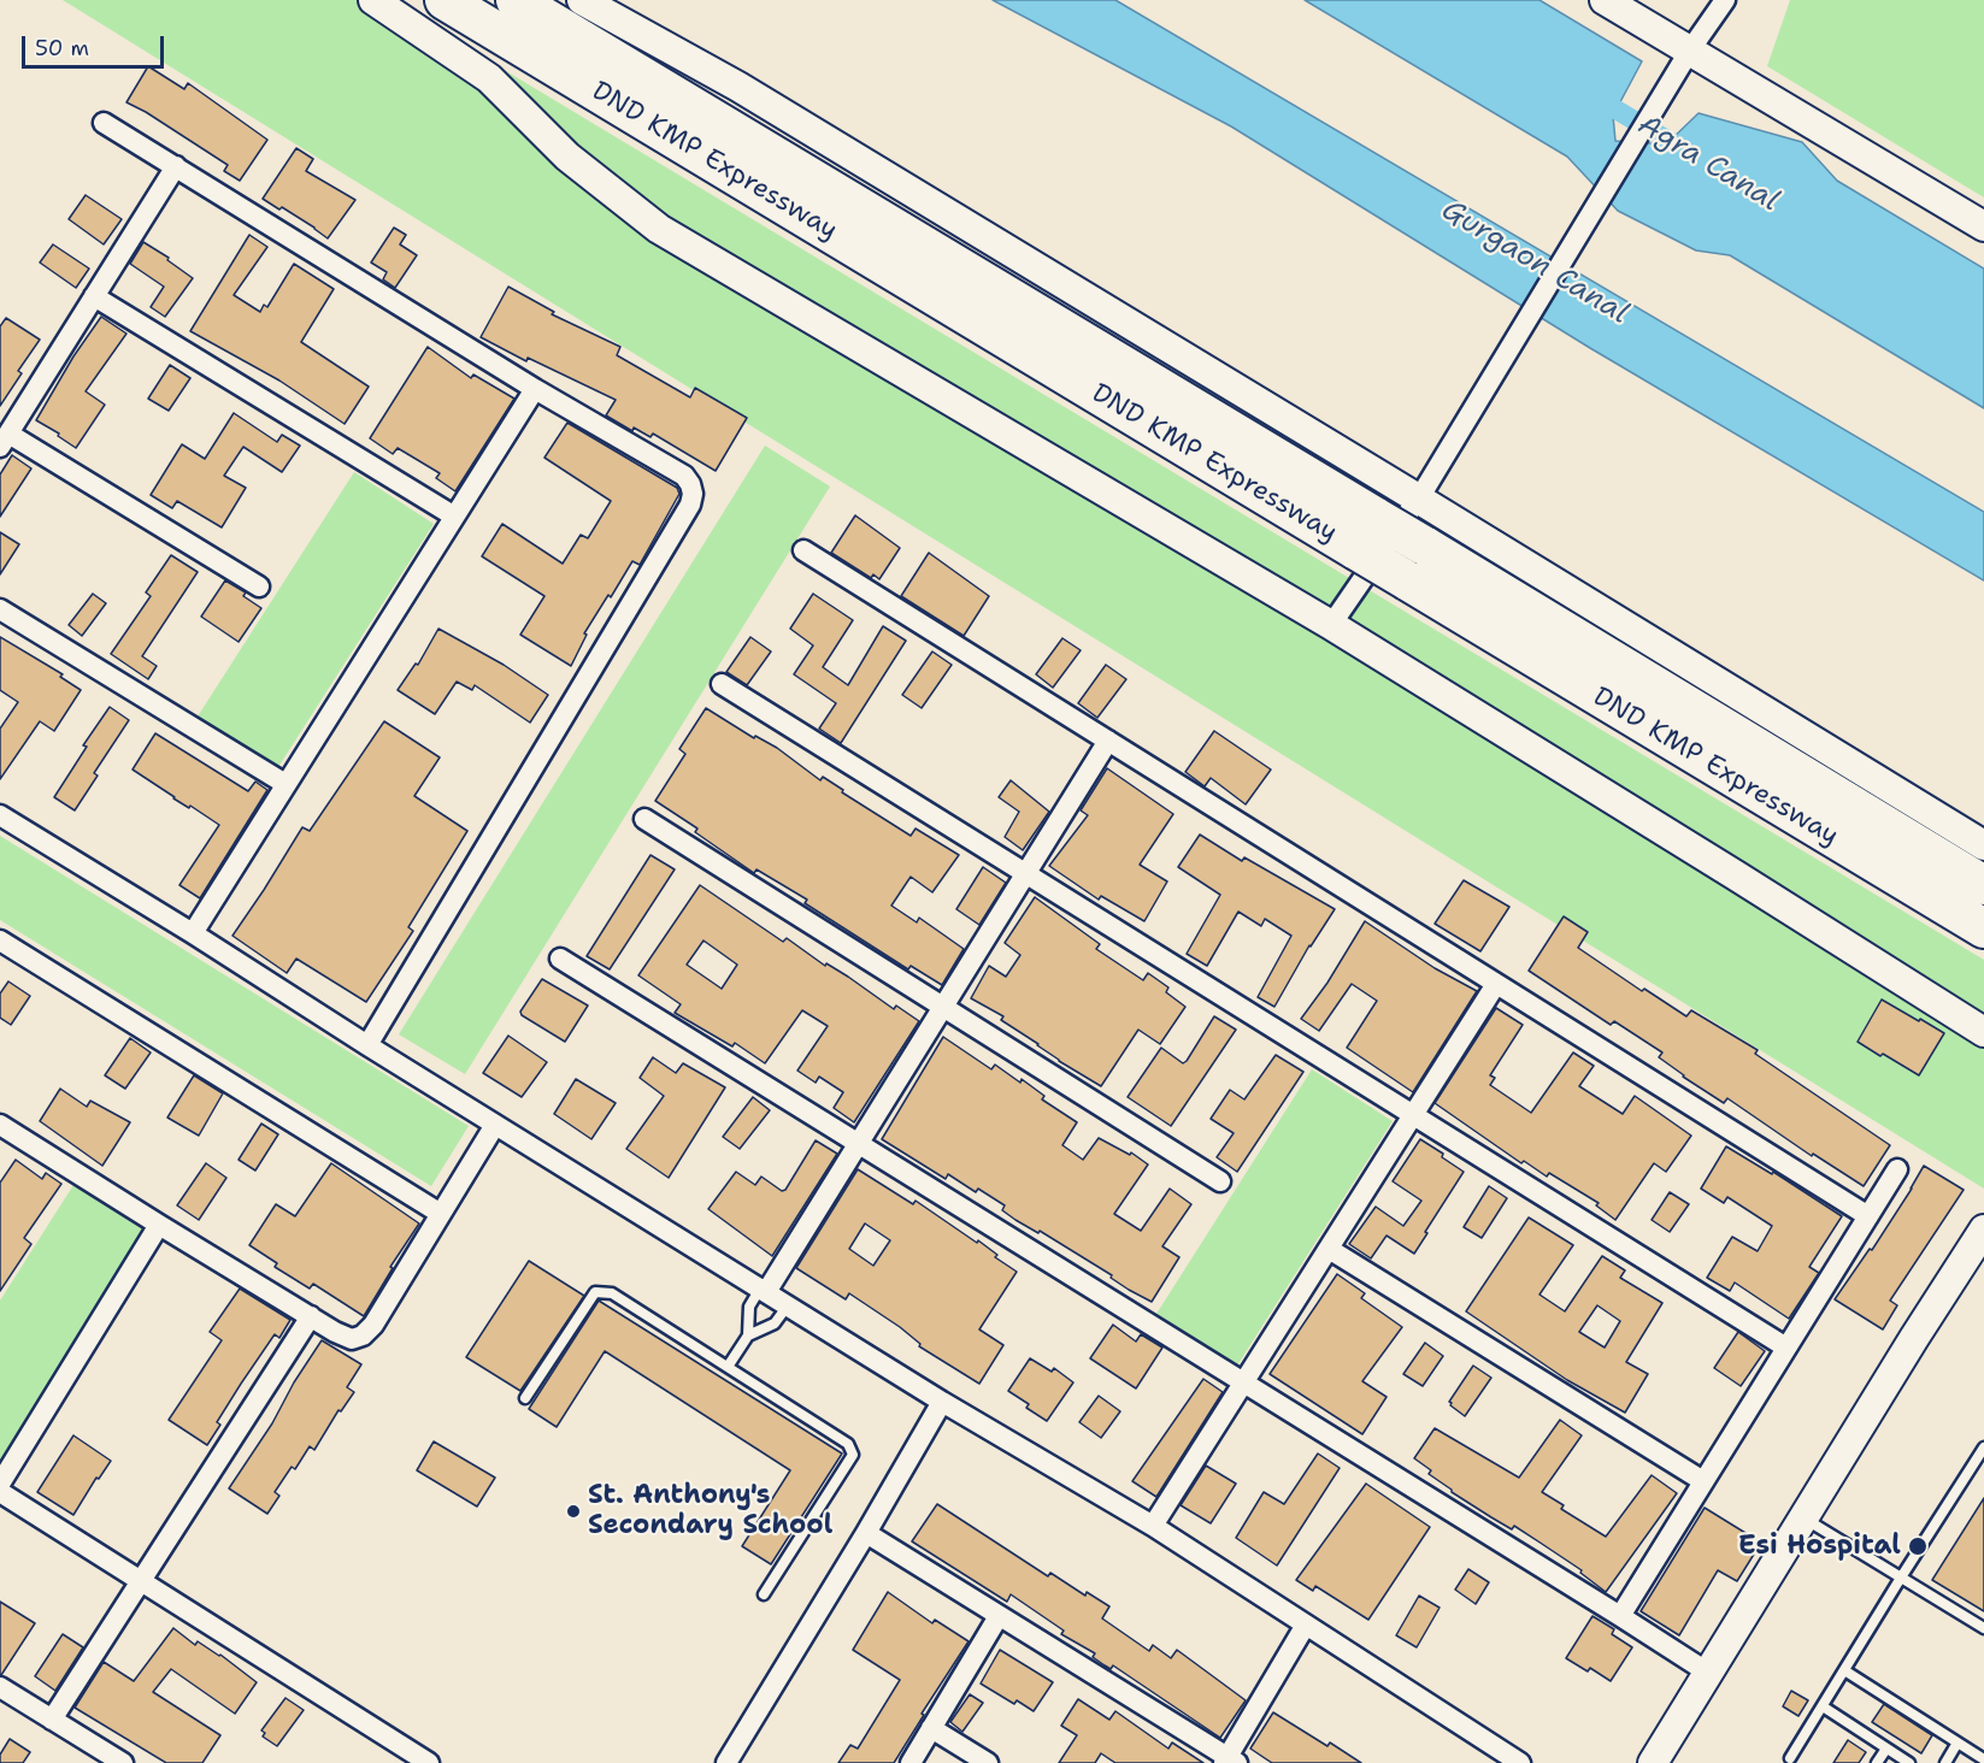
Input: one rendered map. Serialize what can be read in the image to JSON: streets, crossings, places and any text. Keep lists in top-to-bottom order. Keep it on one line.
{"streets":{"highway":["DND KMP Expressway"]},"water":["Agra Canal","Gurgaon Canal"],"places":["St. Anthony's Secondary School","Esi Hospital"],"scale_bar":"50 m"}
